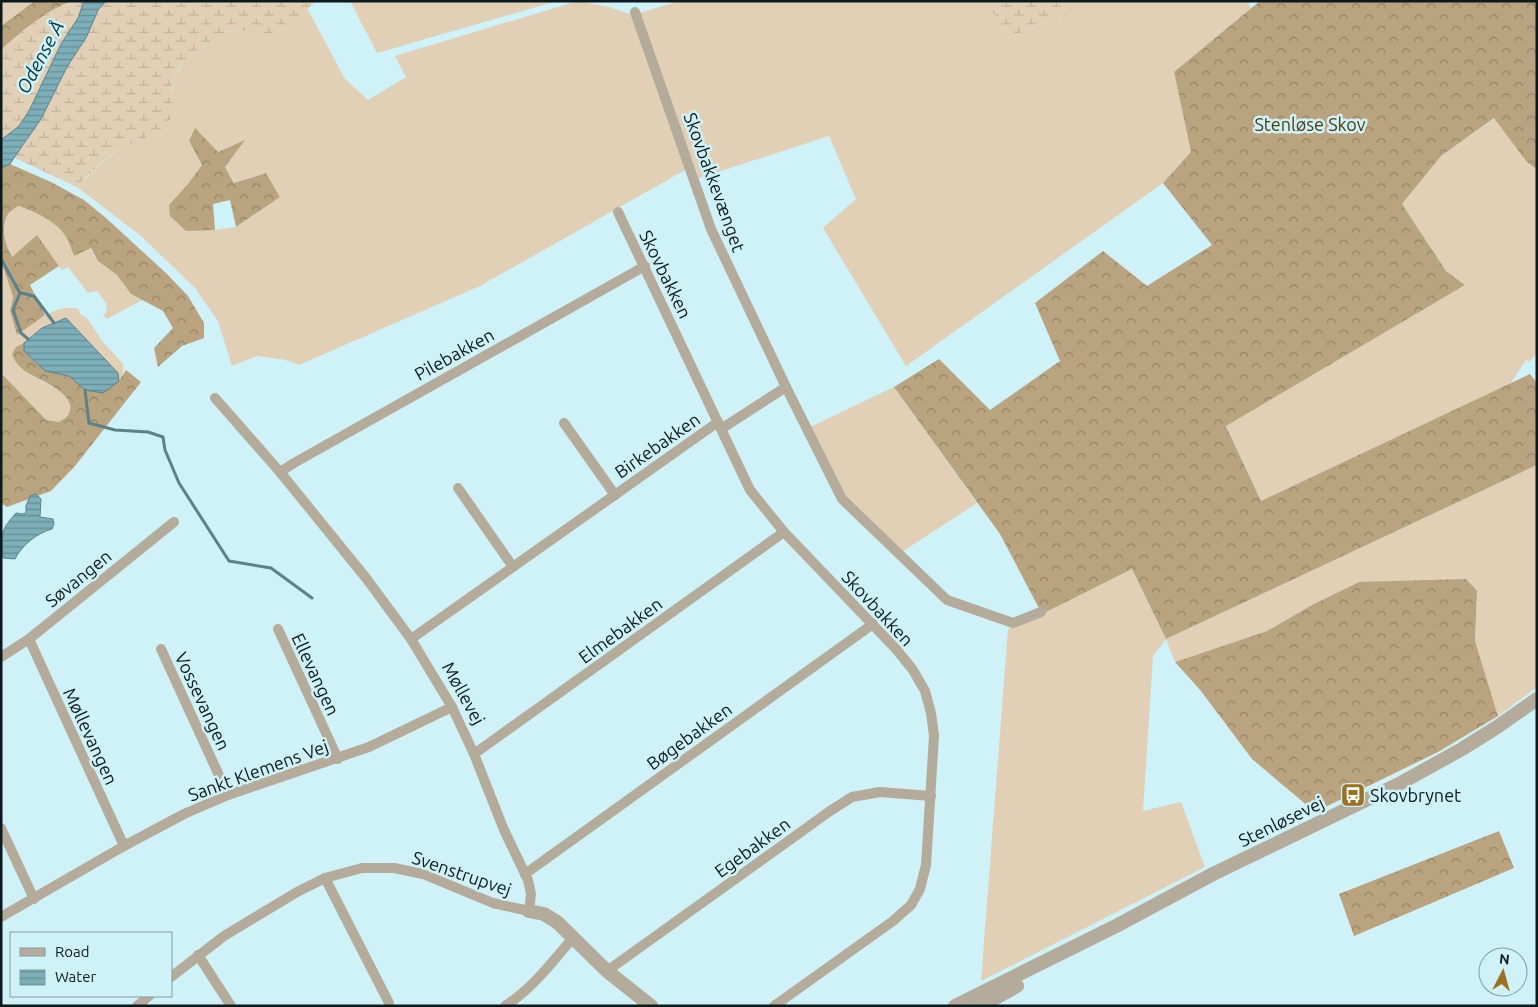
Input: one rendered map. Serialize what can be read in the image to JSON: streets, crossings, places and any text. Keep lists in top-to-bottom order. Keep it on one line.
{"streets":{"street":["Skovbakkevænget","Skovbakken","Pilebakken","Birkebakken","Søvangen","Elmebakken","Ellevangen","Møllevej","Vossevangen","Møllevangen","Bøgebakken","Sankt Klemens Vej","Stenløsevej","Egebakken","Svenstrupvej"]},"crossings":[["Skovbakken","Pilebakken"],["Skovbakken","Birkebakken"],["Skovbakken","Elmebakken"],["Skovbakken","Bøgebakken"],["Skovbakken","Egebakken"],["Pilebakken","Møllevej"],["Birkebakken","Møllevej"],["Søvangen","Møllevangen"],["Elmebakken","Møllevej"],["Ellevangen","Sankt Klemens Vej"],["Møllevej","Bøgebakken"],["Møllevej","Sankt Klemens Vej"],["Møllevej","Svenstrupvej"],["Vossevangen","Sankt Klemens Vej"],["Møllevangen","Sankt Klemens Vej"]],"water":["Odense Å"],"parks":["Stenløse Skov"],"places":{"bus stop":["Skovbrynet"]},"legend":["Road","Water"],"north":"top"}
